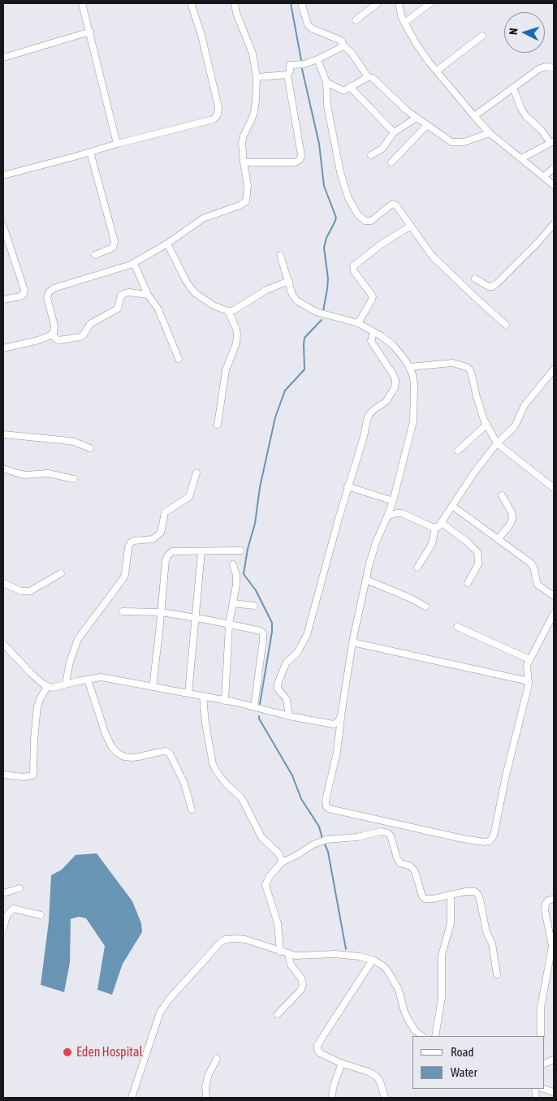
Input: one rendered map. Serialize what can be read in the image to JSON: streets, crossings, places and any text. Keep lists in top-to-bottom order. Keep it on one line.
{"places":["Eden Hospital"],"legend":["Road","Water"],"north":"left"}
